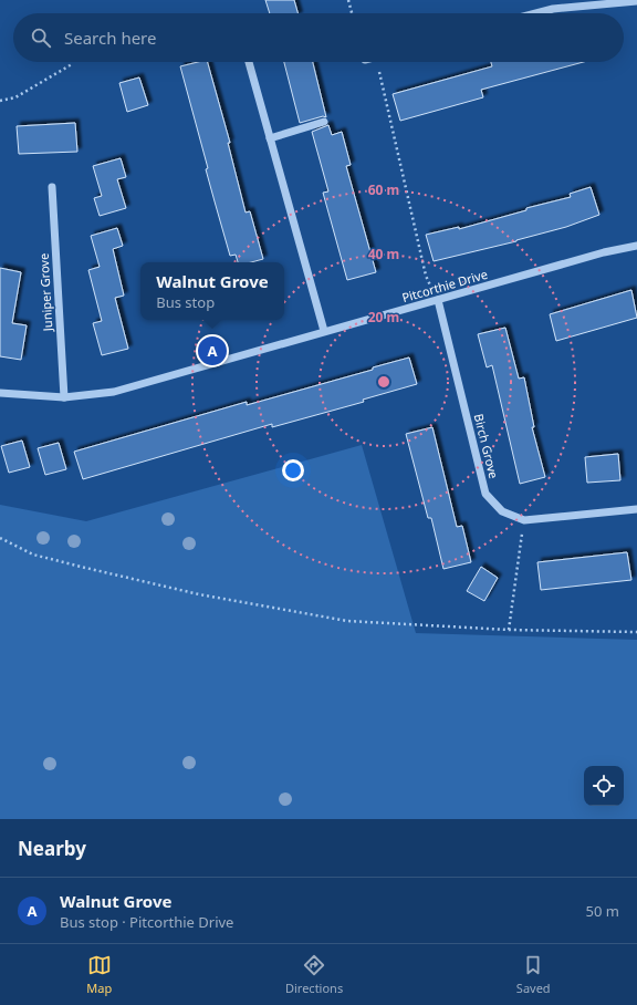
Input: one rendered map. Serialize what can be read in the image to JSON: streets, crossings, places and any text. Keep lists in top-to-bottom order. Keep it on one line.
{"streets":{"street":["Pitcorthie Drive","Juniper Grove","Birch Grove"]},"crossings":[["Pitcorthie Drive","Juniper Grove"],["Pitcorthie Drive","Birch Grove"]],"page":{"search":"Search here","popup":["Walnut Grove","Bus stop"],"pins":"A","heading":"Nearby","list":[{"mark":"A","name":"Walnut Grove","note":"Bus stop · Pitcorthie Drive","value":"50 m"}],"nav":["Map","Directions","Saved"]},"rings":["60 m","40 m","20 m"]}
